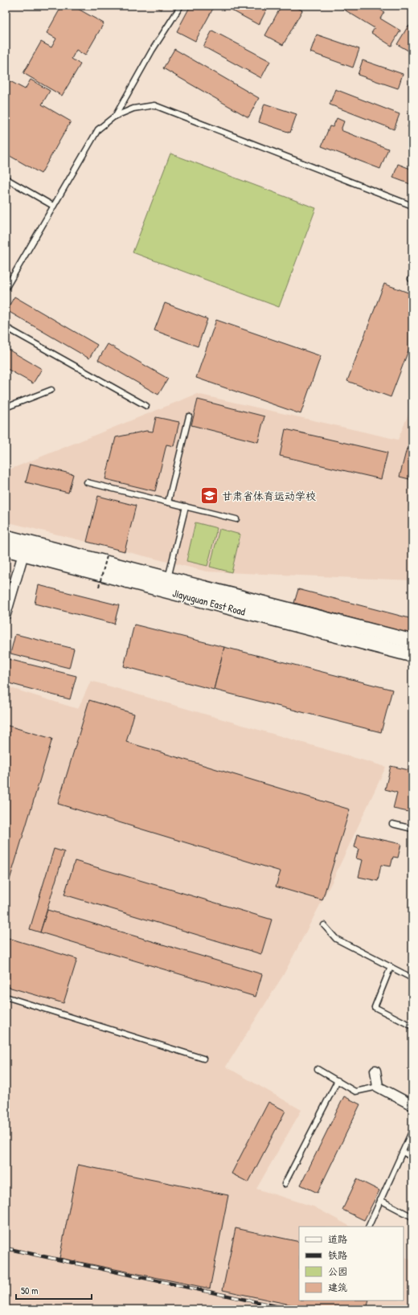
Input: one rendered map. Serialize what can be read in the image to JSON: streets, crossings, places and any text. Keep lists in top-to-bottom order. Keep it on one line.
{"streets":{"main road":["Jiayuguan East Road"]},"places":{"school or university":["甘肃省体育运动学校"]},"legend":["道路","铁路","公园","建筑"],"scale_bar":"50 m"}
